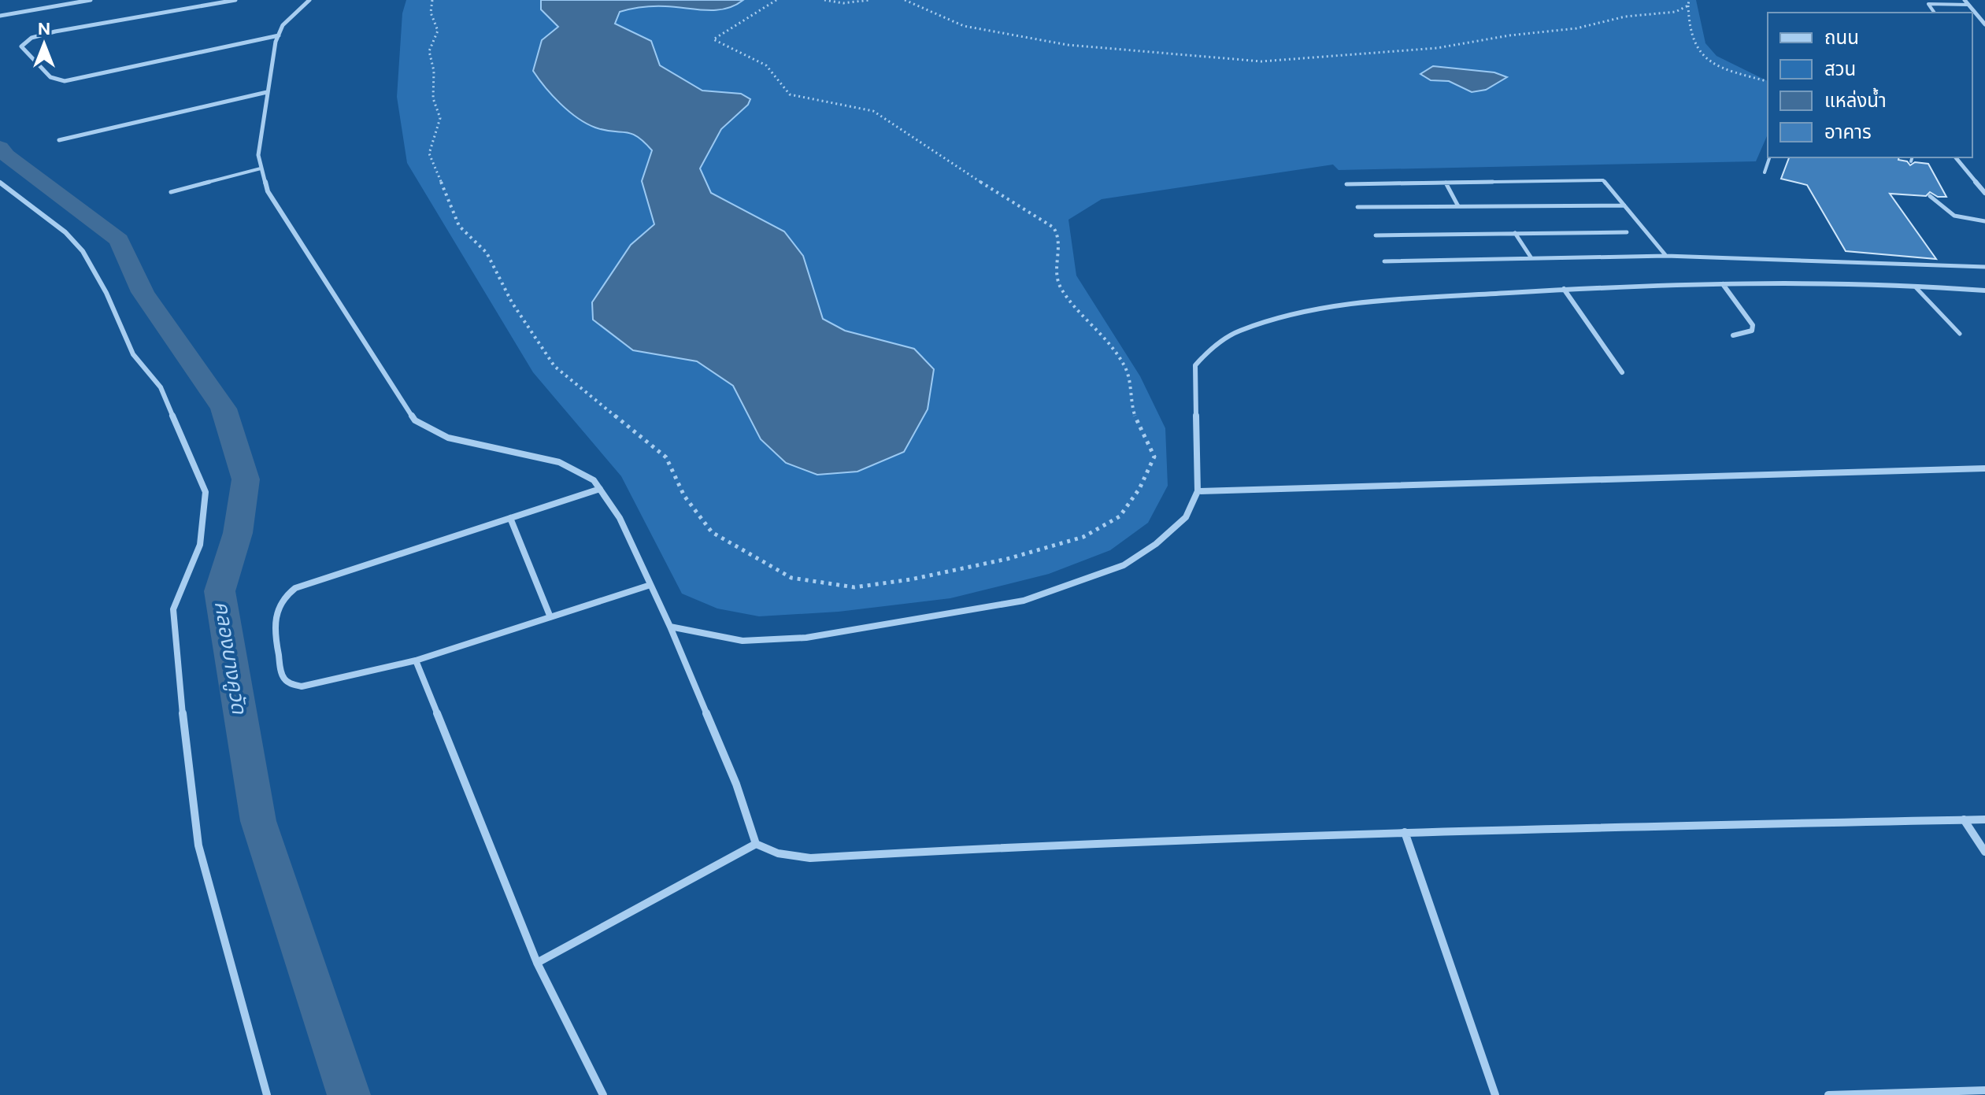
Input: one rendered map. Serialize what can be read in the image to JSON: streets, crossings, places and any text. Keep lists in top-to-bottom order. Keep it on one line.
{"water":["คลองบางคูวัด"],"legend":["ถนน","สวน","แหล่งน้ำ","อาคาร"],"north":"top"}
